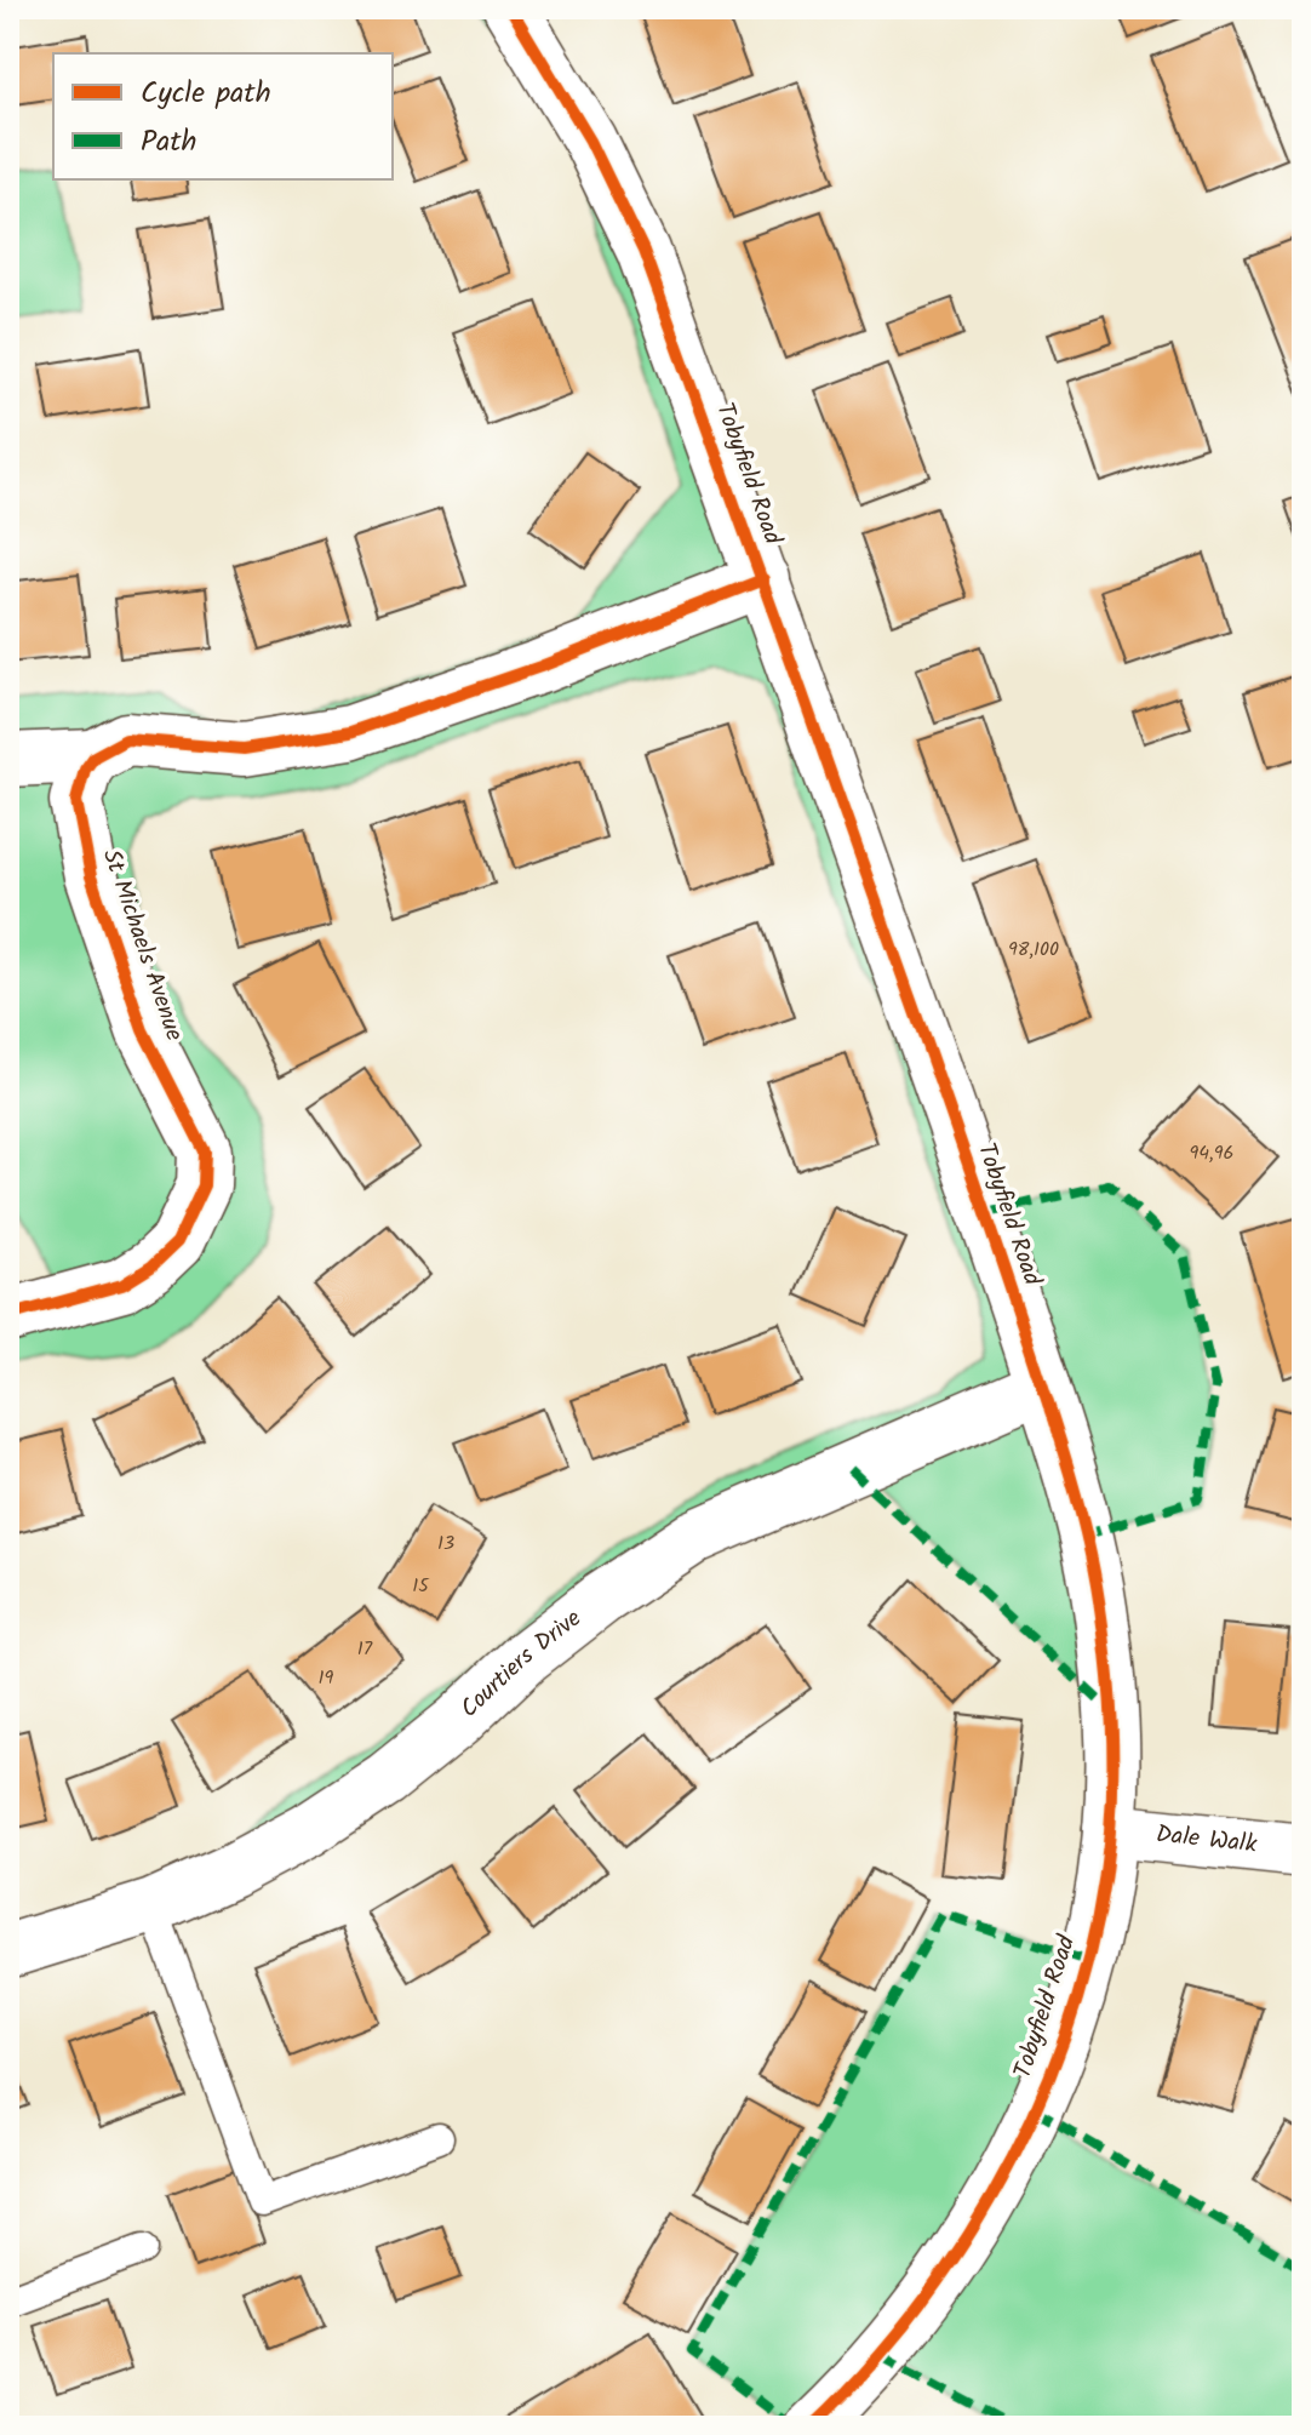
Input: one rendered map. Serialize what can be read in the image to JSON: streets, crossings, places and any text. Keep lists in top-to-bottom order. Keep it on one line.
{"streets":{"street":["Tobyfield Road","St Michaels Avenue","Courtiers Drive","Dale Walk"]},"crossings":[["Tobyfield Road","Courtiers Drive"],["Tobyfield Road","Dale Walk"]],"house_numbers":["98,100","94,96","13","15","17","19"],"legend":["Cycle path","Path"]}
